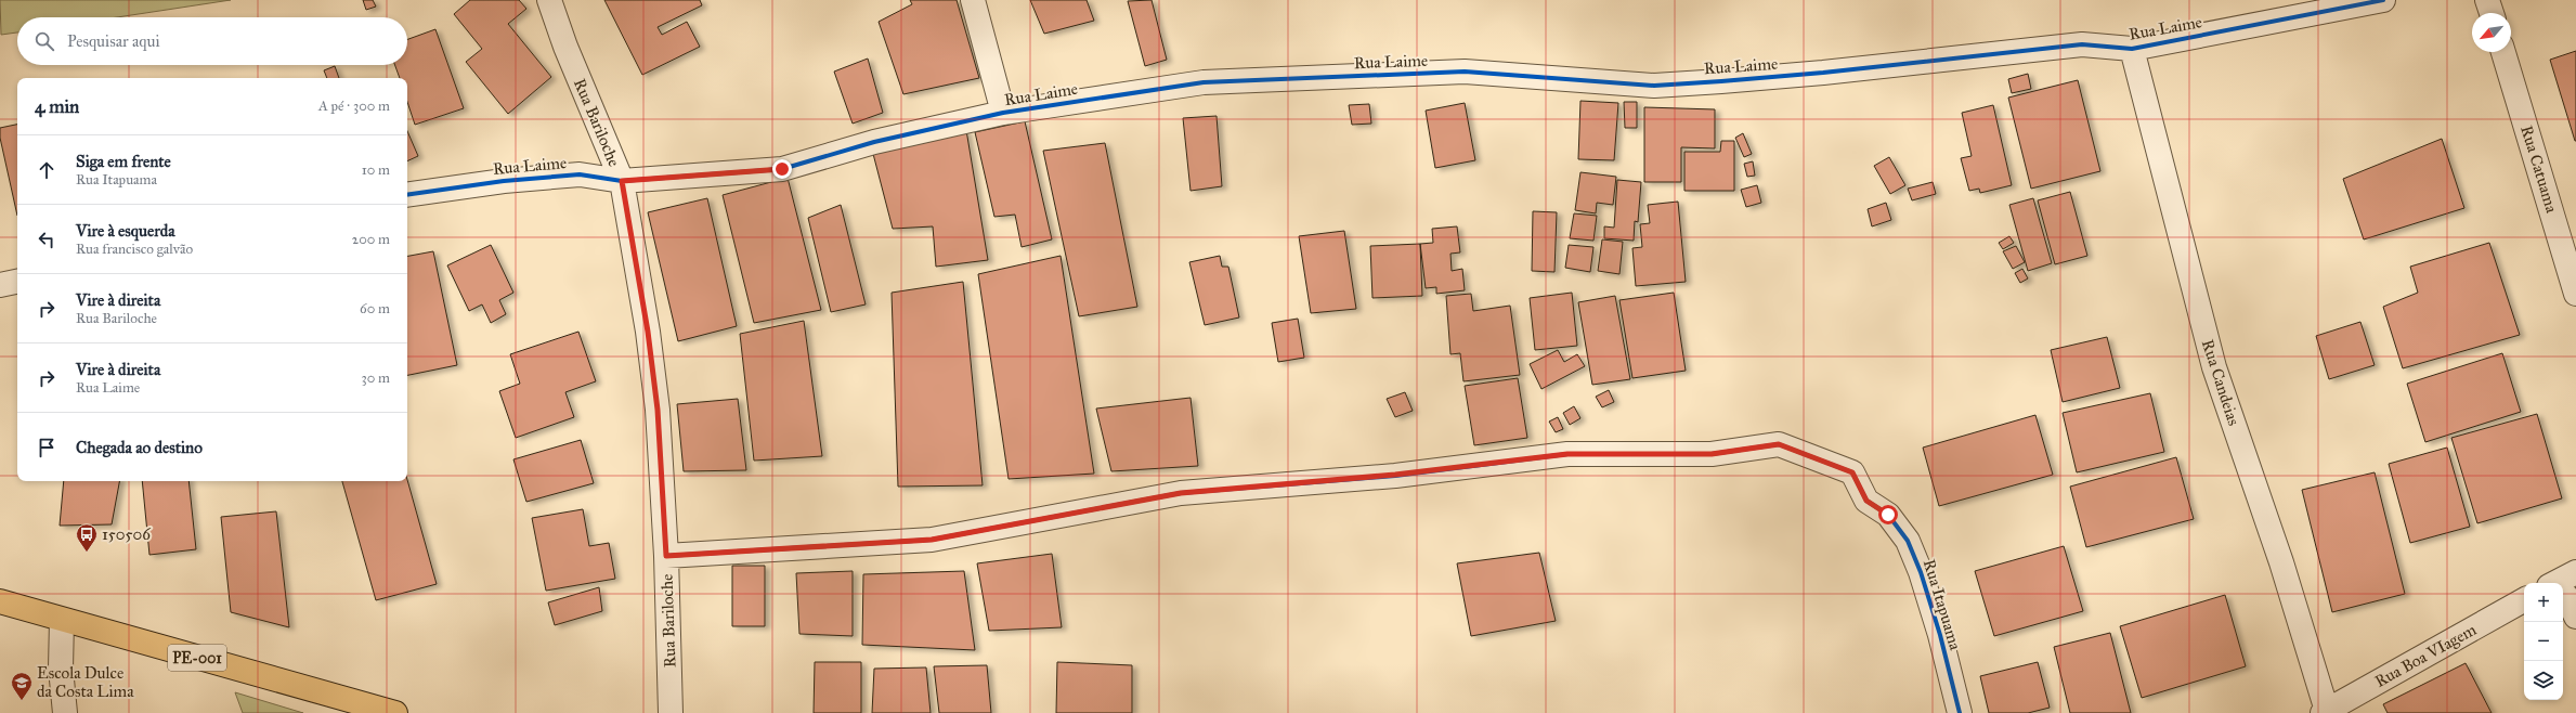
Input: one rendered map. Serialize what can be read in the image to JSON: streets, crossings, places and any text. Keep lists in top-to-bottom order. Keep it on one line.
{"streets":{"main road":["PE-001"],"street":["Rua Laime","Rua Bariloche","Rua Catuama","Rua Candeias","Rua Itapuama","Rua Boa VIagem"]},"crossings":[["Rua Laime","Rua Bariloche"],["Rua Laime","Rua Candeias"],["Rua Bariloche","Rua Itapuama"],["Rua Candeias","Rua Boa VIagem"]],"places":{"bus stop":["150506"],"school or university":["Escola Dulce da Costa Lima"]},"north":"bottom left","page":{"search":"Pesquisar aqui","heading":["4 min","A pé · 300 m"],"list":[["Siga em frente","Rua Itapuama","10 m"],["Vire à esquerda","Rua francisco galvão","200 m"],["Vire à direita","Rua Bariloche","60 m"],["Vire à direita","Rua Laime","30 m"],"Chegada ao destino"],"map_buttons":["+","−"]}}
